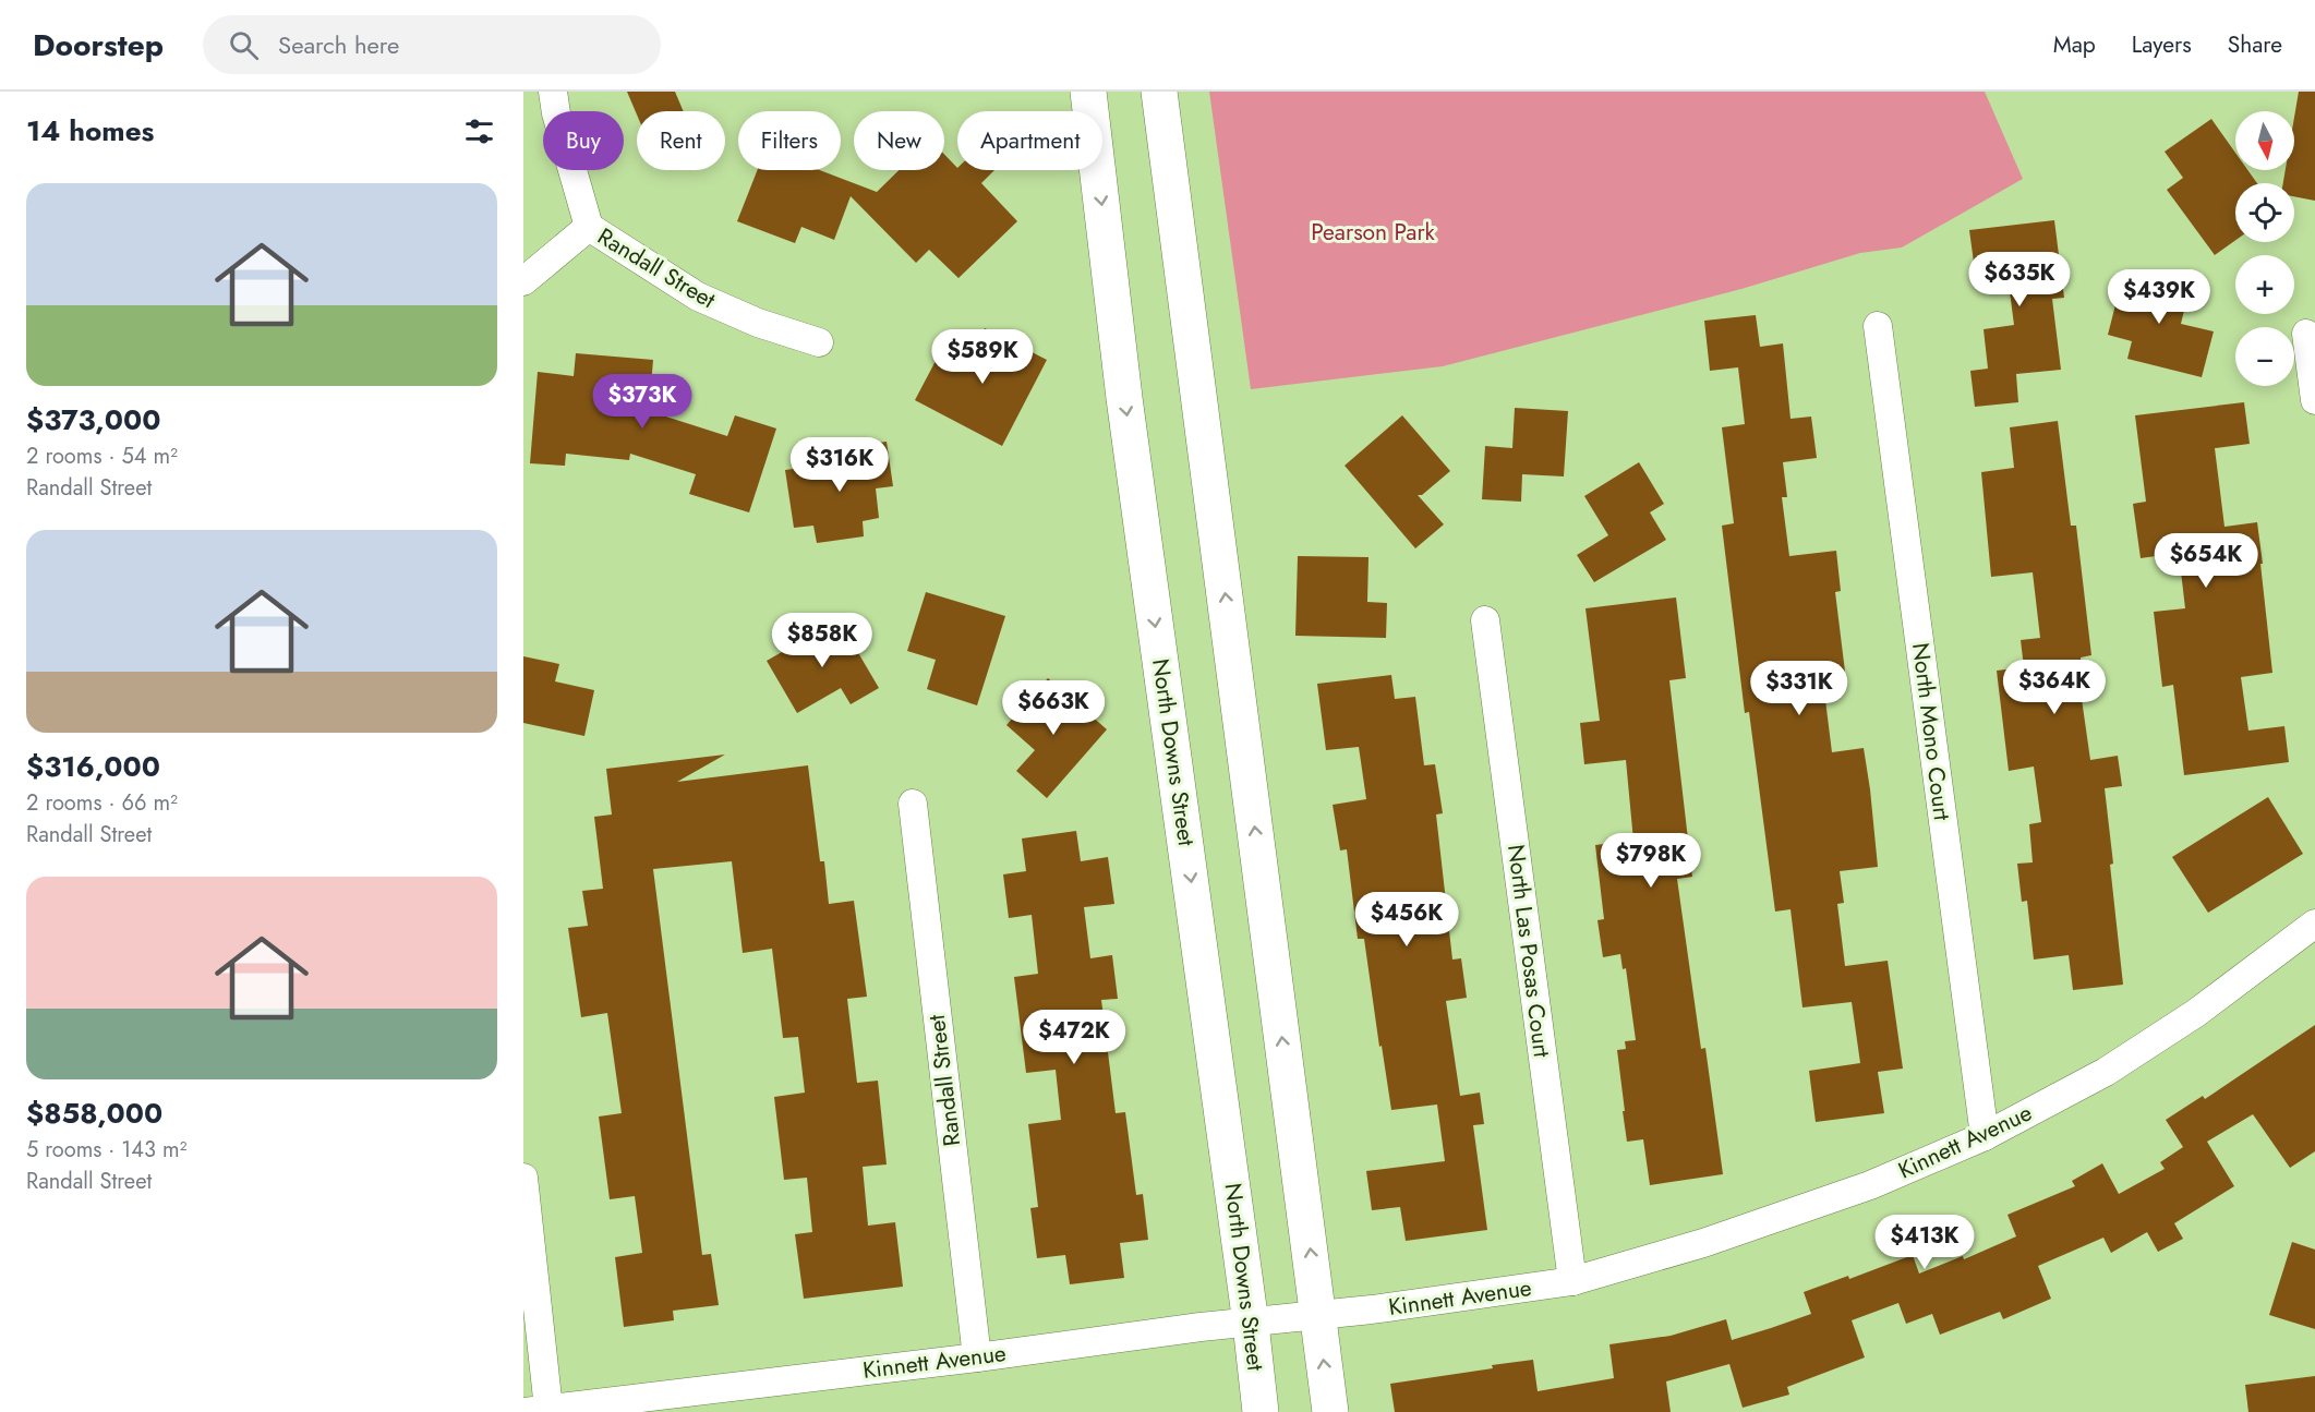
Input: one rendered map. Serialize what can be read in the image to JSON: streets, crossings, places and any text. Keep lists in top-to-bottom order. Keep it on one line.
{"streets":{"street":["Randall Street","North Mono Court","North Downs Street","North Las Posas Court","Kinnett Avenue"]},"crossings":[["Randall Street","Kinnett Avenue"],["North Mono Court","Kinnett Avenue"],["North Downs Street","Kinnett Avenue"],["North Las Posas Court","Kinnett Avenue"]],"parks":["Pearson Park"],"north":"bottom","page":{"header":"Doorstep","search":"Search here","nav":["Map","Layers","Share"],"heading":"14 homes","map_buttons":["+","−"],"chip":["Buy","Rent","Filters","New","Apartment"],"list":[{"name":"$373,000","note":"2 rooms · 54 m² · Randall Street"},{"name":"$316,000","note":"2 rooms · 66 m² · Randall Street"},{"name":"$858,000","note":"5 rooms · 143 m² · Randall Street"}],"price":["$635K","$439K","$589K","$373K","$316K","$654K","$858K","$364K","$331K","$663K","$798K","$456K","$472K","$413K"]}}
